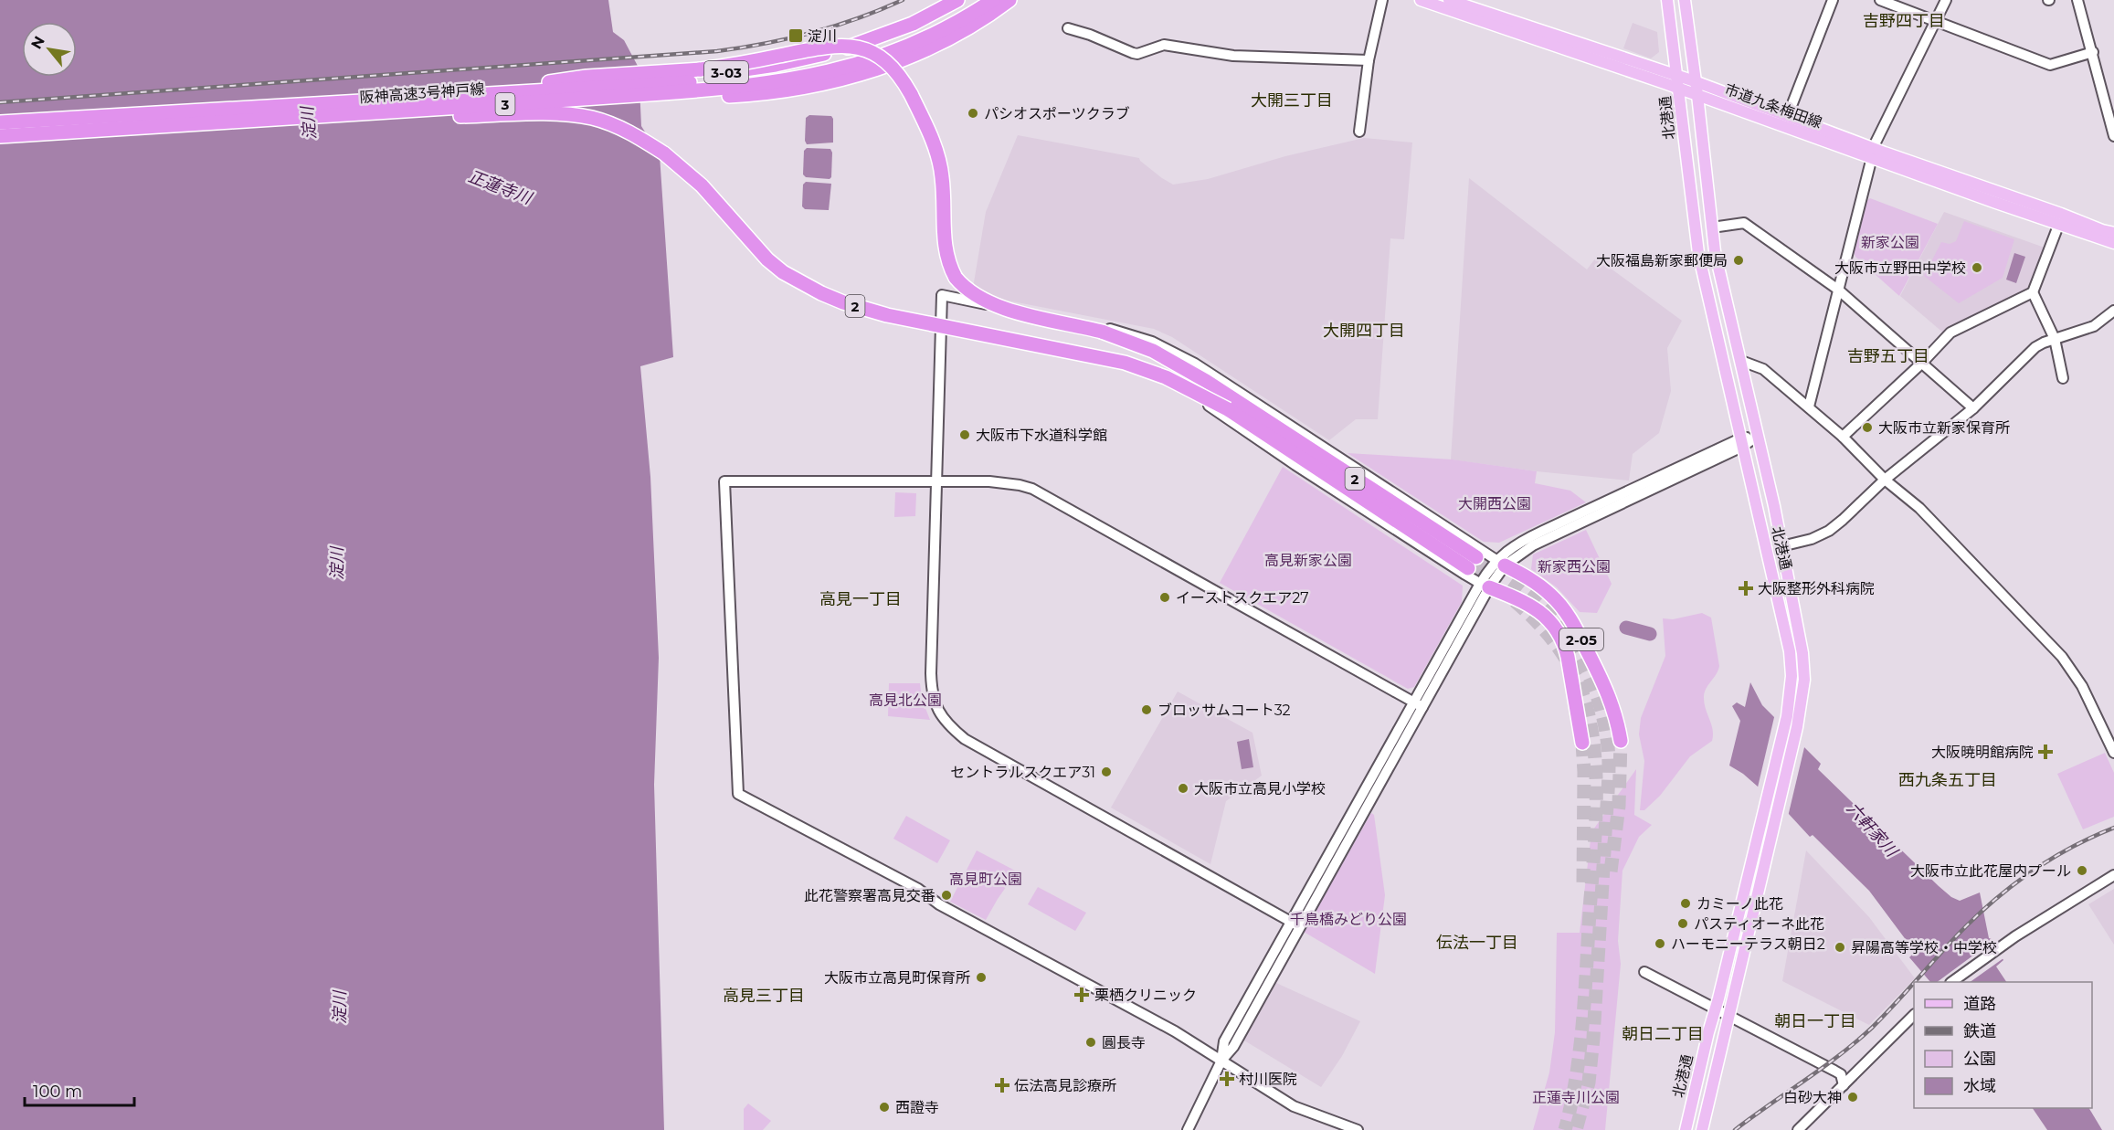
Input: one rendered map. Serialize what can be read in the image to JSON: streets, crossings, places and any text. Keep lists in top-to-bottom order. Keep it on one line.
{"streets":{"highway":["3-03","阪神高速3号神戸線","3","2","2-05"],"main road":["市道九条梅田線","北港通"]},"crossings":[["3-03","阪神高速3号神戸線"],["阪神高速3号神戸線","2"],["市道九条梅田線","北港通"]],"districts":["吉野四丁目","大開三丁目","大開四丁目","吉野五丁目","高見一丁目","西九条五丁目","伝法一丁目","高見三丁目","朝日一丁目","朝日二丁目"],"water":["淀川","正蓮寺川","六軒家川"],"parks":["新家公園","大開西公園","高見新家公園","新家西公園","高見北公園","高見町公園","千鳥橋みどり公園","正蓮寺川公園"],"places":{"transit":["淀川"],"other":["パシオスポーツクラブ","大阪福島新家郵便局","大阪市立野田中学校","大阪市立新家保育所","大阪市下水道科学館","イーストスクエア27","ブロッサムコート32","セントラルスクエア31","大阪市立高見小学校","大阪市立此花屋内プール","此花警察署高見交番","カミーノ此花","パスティオーネ此花","ハーモニーテラス朝日2","昇陽高等学校・中学校","大阪市立高見町保育所","圓長寺","白砂大神","西證寺"],"health":["大阪整形外科病院","大阪暁明館病院","栗栖クリニック","村川医院","伝法高見診療所"]},"legend":["道路","鉄道","公園","水域"],"scale_bar":"100 m","north":"top left"}
